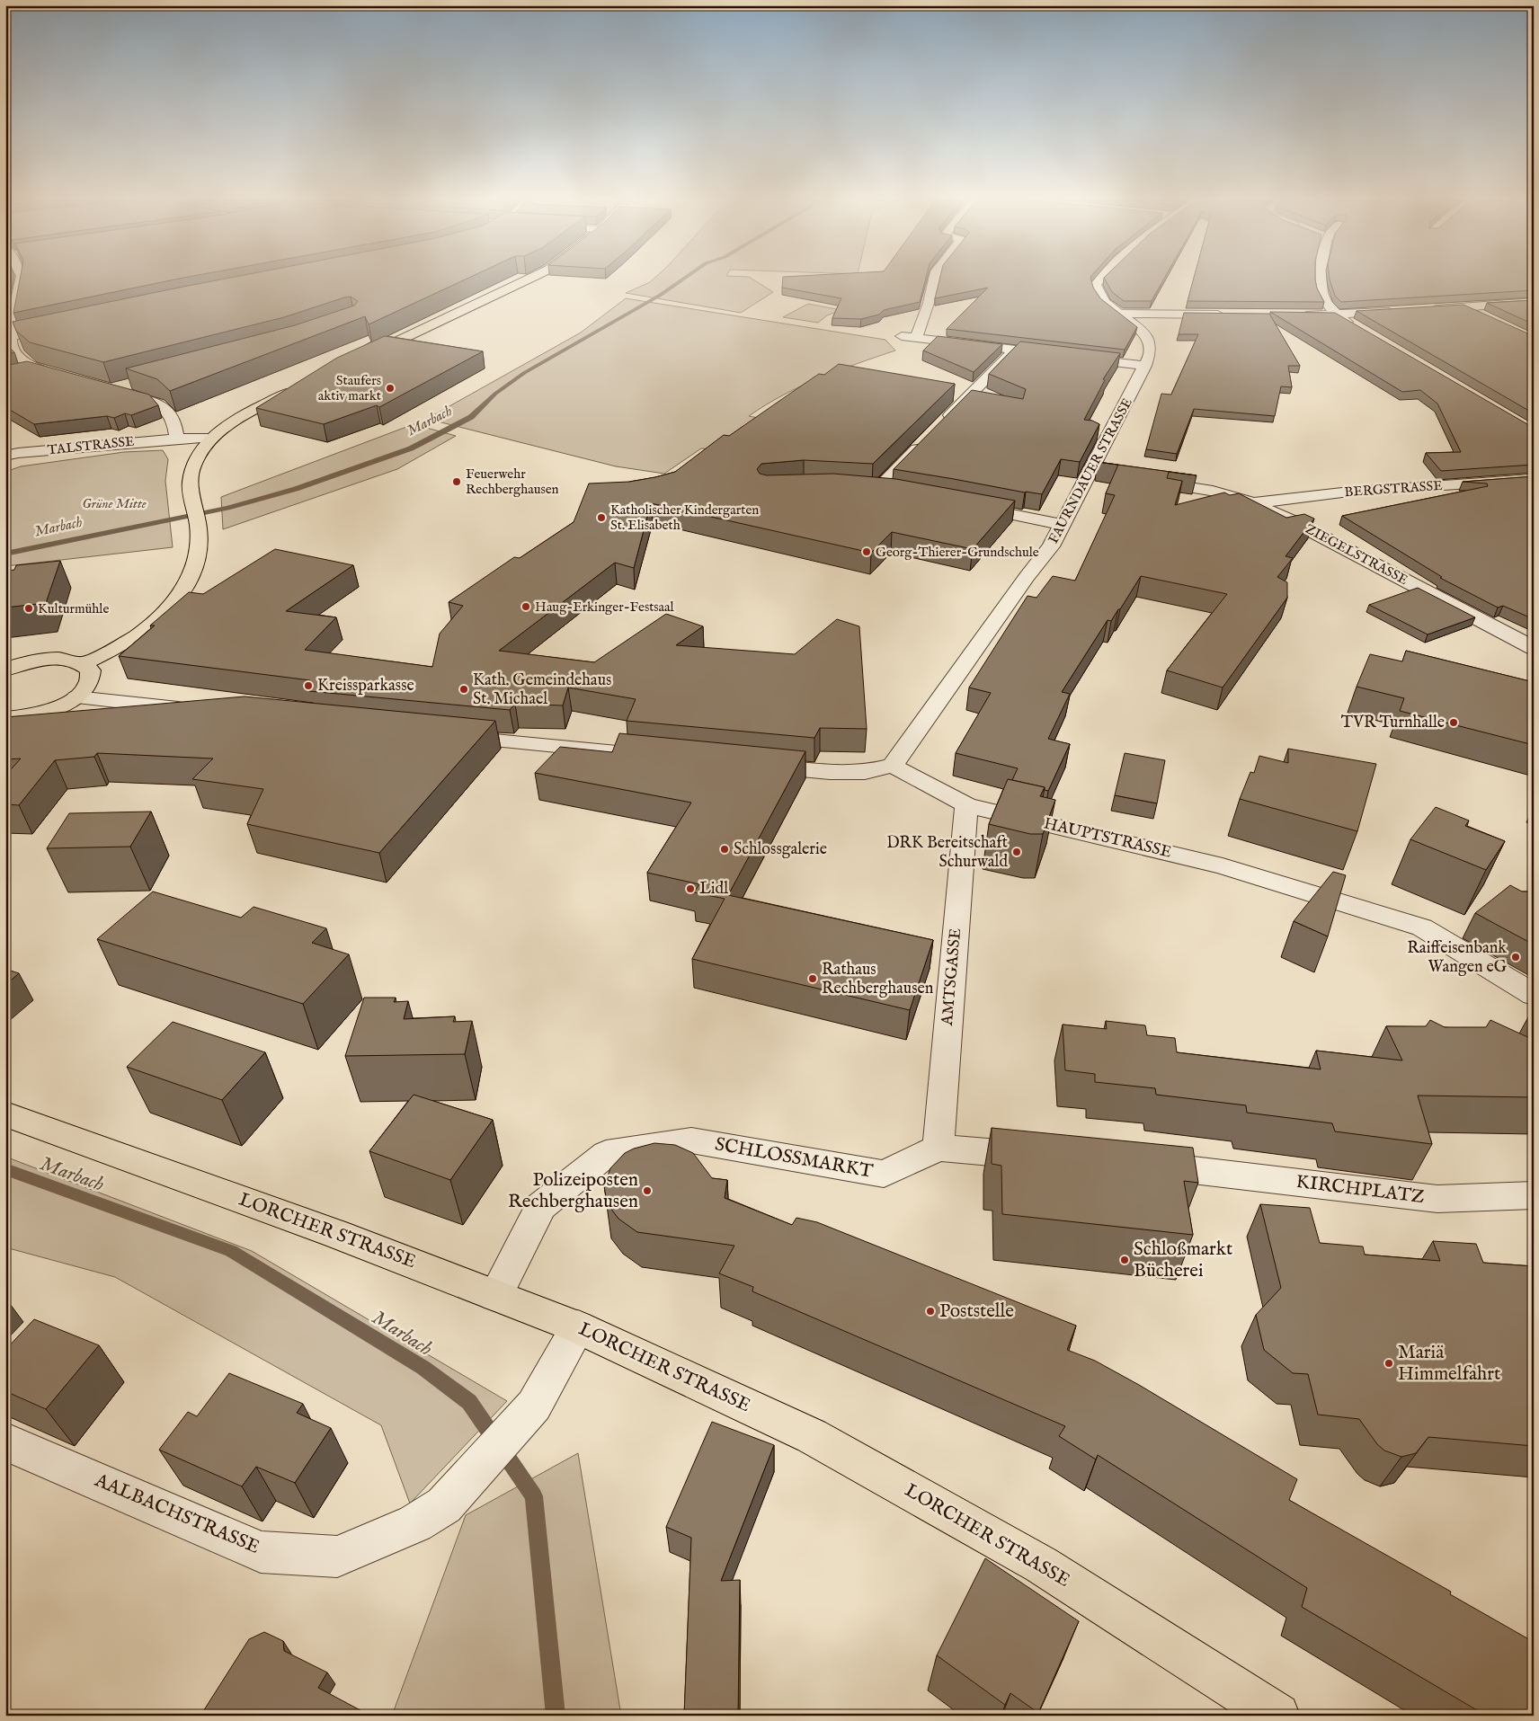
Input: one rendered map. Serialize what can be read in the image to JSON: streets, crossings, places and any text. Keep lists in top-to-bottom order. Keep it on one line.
{"streets":{"main road":["LORCHER STRASSE"],"street":["TALSTRASSE","FAURNDAUER STRASSE","BERGSTRASSE","ZIEGELSTRASSE","HAUPTSTRASSE","AMTSGASSE","SCHLOSSMARKT","KIRCHPLATZ","AALBACHSTRASSE"]},"crossings":[["FAURNDAUER STRASSE","HAUPTSTRASSE"],["BERGSTRASSE","ZIEGELSTRASSE"],["HAUPTSTRASSE","AMTSGASSE"],["AMTSGASSE","SCHLOSSMARKT"],["SCHLOSSMARKT","LORCHER STRASSE"],["LORCHER STRASSE","AALBACHSTRASSE"]],"water":["Marbach"],"parks":["Grüne Mitte"],"places":["Staufers aktiv markt","Feuerwehr Rechberghausen","Katholischer Kindergarten St. Elisabeth","Georg-Thierer-Grundschule","Haug-Erkinger-Festsaal","Kulturmühle","Kreissparkasse","Kath. Gemeindehaus St. Michael","TVR Turnhalle","Schlossgalerie","DRK Bereitschaft Schurwald","Lidl","Raiffeisenbank Wangen eG","Rathaus Rechberghausen","Polizeiposten Rechberghausen","Schloßmarkt Bücherei","Poststelle","Mariä Himmelfahrt"]}
